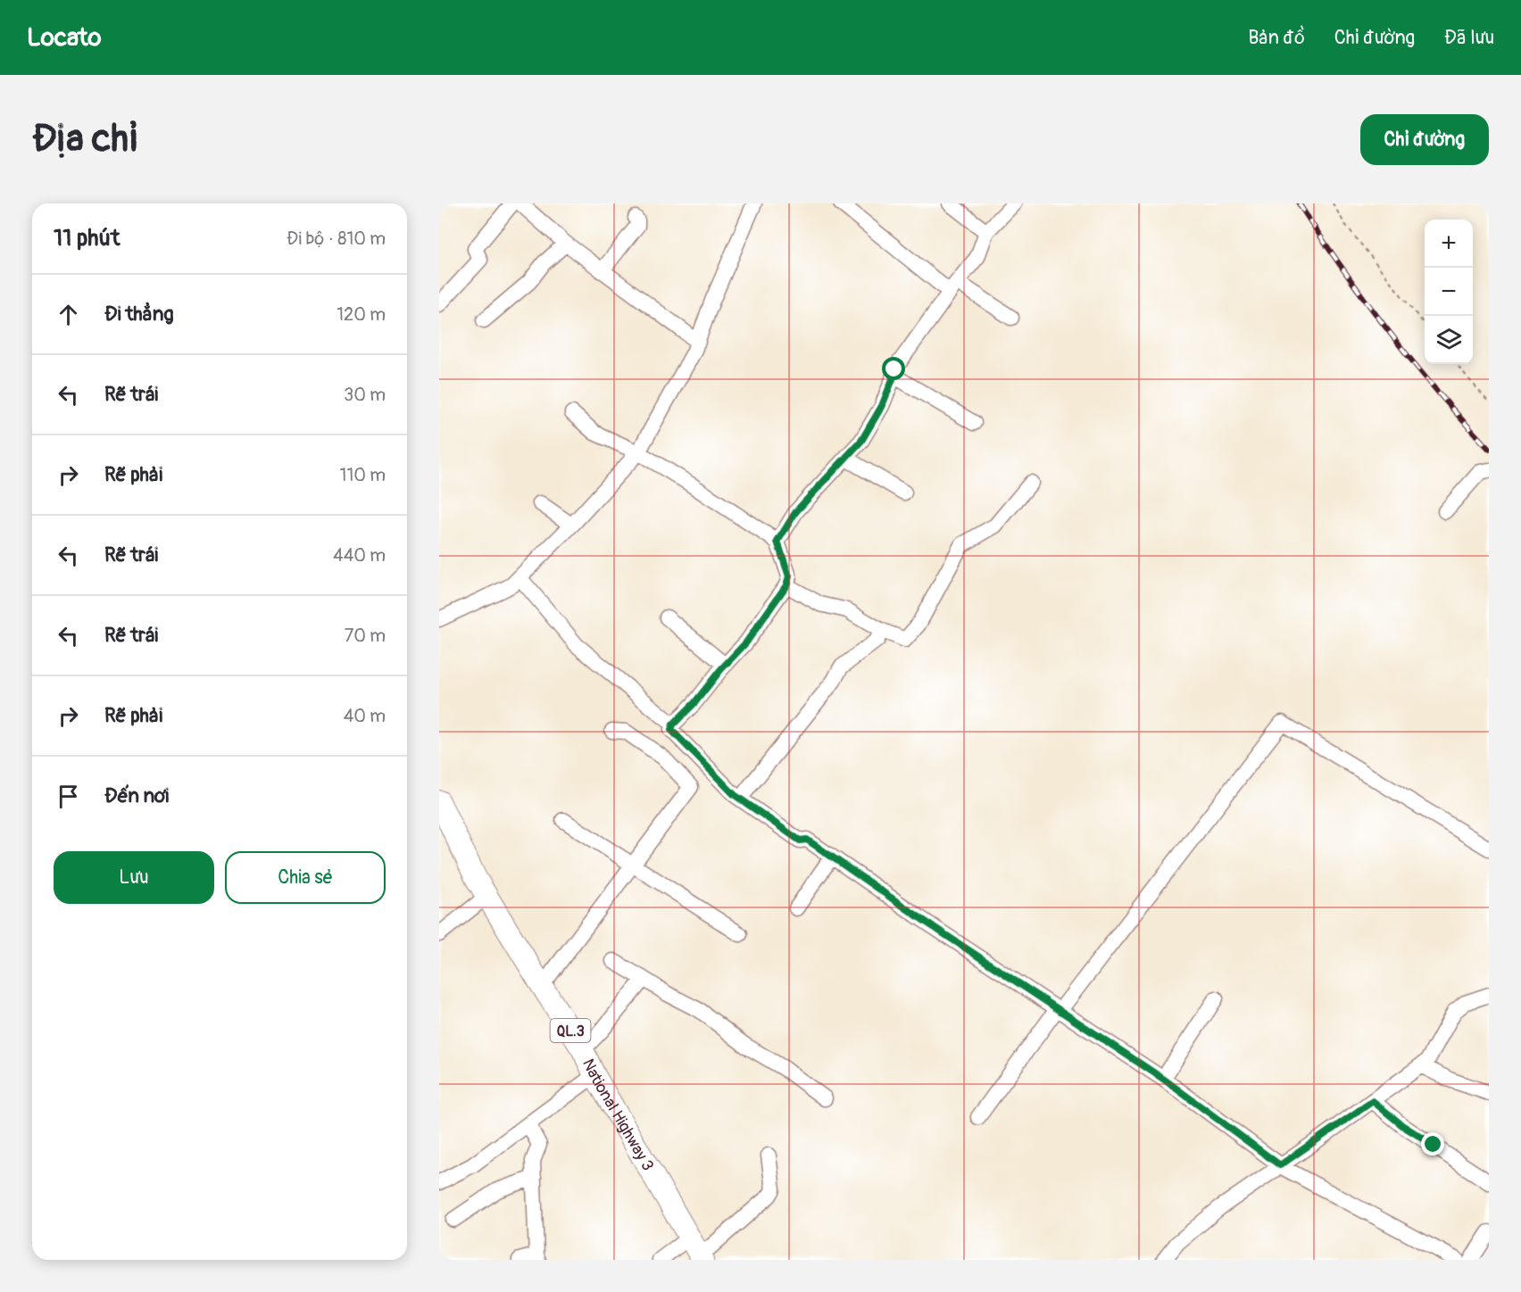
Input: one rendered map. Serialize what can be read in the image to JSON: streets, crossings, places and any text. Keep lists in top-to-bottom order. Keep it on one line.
{"streets":{"highway":["QL.3","National Highway 3"]},"page":{"header":"Locato","nav":["Bản đồ","Chỉ đường","Đã lưu"],"buttons":["Chỉ đường",["Lưu","Chia sẻ"]],"title":"Địa chỉ","heading":["11 phút","Đi bộ · 810 m"],"map_buttons":["+","−"],"list":[["Đi thẳng","120 m"],["Rẽ trái","30 m"],["Rẽ phải","110 m"],["Rẽ trái","440 m"],["Rẽ trái","70 m"],["Rẽ phải","40 m"],"Đến nơi"]}}
